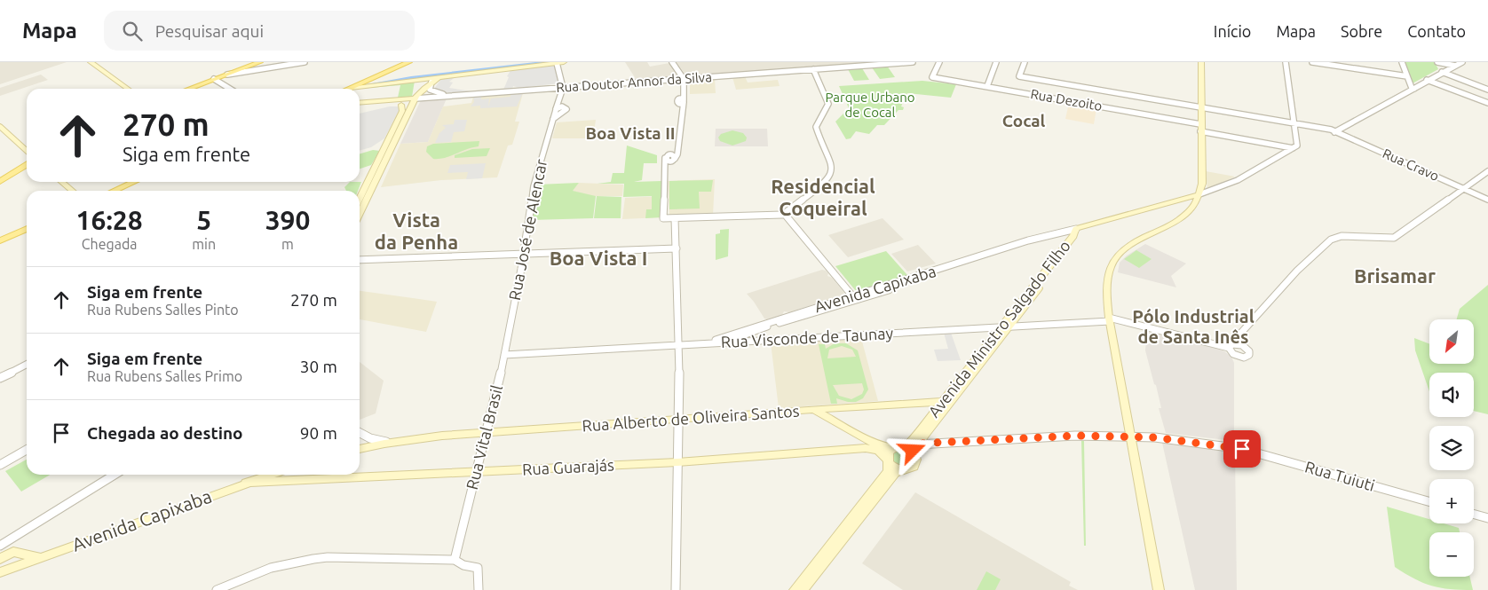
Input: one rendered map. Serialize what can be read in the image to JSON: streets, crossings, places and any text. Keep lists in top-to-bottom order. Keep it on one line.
{"streets":{"main road":["Rua Doutor Annor da Silva","Avenida Capixaba","Avenida Ministro Salgado Filho","Rua Alberto de Oliveira Santos","Rua Guarajás"],"street":["Rua Dezoito","Rua Cravo","Rua José de Alencar","Rua Visconde de Taunay","Rua Vital Brasil","Rua Tuiuti"]},"crossings":[["Rua Doutor Annor da Silva","Rua José de Alencar"],["Rua José de Alencar","Rua Vital Brasil"],["Avenida Capixaba","Avenida Ministro Salgado Filho"],["Avenida Capixaba","Rua Visconde de Taunay"],["Avenida Capixaba","Rua Guarajás"],["Avenida Ministro Salgado Filho","Rua Visconde de Taunay"],["Avenida Ministro Salgado Filho","Rua Alberto de Oliveira Santos"],["Avenida Ministro Salgado Filho","Rua Guarajás"],["Rua Visconde de Taunay","Rua Vital Brasil"],["Rua Alberto de Oliveira Santos","Rua Vital Brasil"],["Rua Vital Brasil","Rua Guarajás"]],"districts":["Cocal","Boa Vista II","Residencial Coqueiral","Vista da Penha","Boa Vista I","Brisamar","Pólo Industrial de Santa Inês"],"parks":["Parque Urbano de Cocal"],"north":"bottom left","page":{"header":"Mapa","search":"Pesquisar aqui","nav":["Início","Mapa","Sobre","Contato"],"turn":["270 m","Siga em frente"],"eta":["16:28","Chegada","5","min","390","m"],"list":[{"name":"Siga em frente","note":"Rua Rubens Salles Pinto","value":"270 m"},{"name":"Siga em frente","note":"Rua Rubens Salles Primo","value":"30 m"},{"name":"Chegada ao destino","value":"90 m"}],"map_buttons":["+","−"]}}
